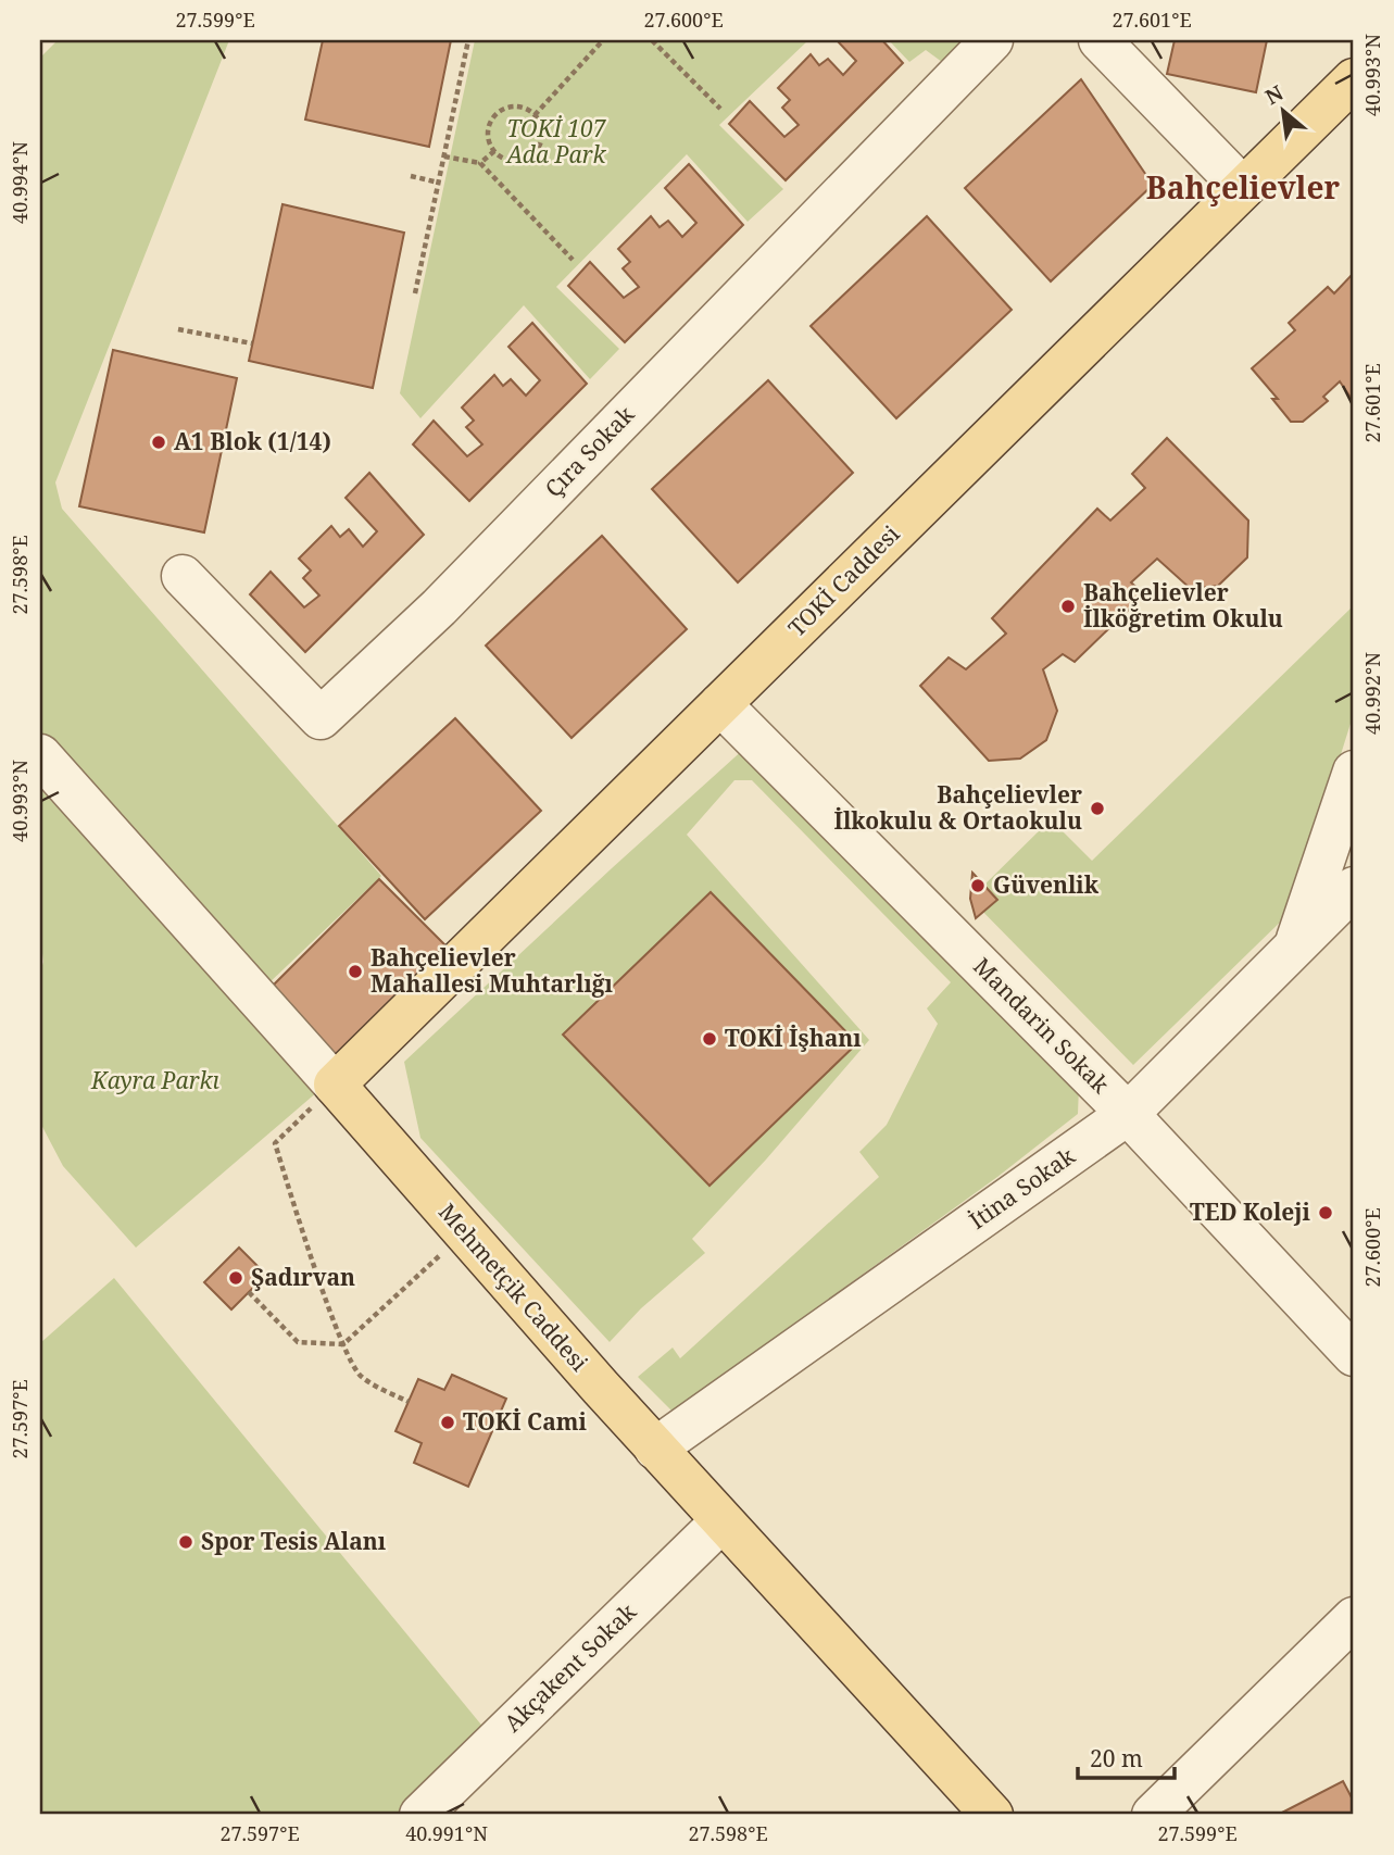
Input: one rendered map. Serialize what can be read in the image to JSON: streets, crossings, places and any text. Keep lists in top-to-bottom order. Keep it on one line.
{"streets":{"main road":["TOKİ Caddesi","Mehmetçik Caddesi"],"street":["Çıra Sokak","Mandarin Sokak","İtina Sokak","Akçakent Sokak"]},"crossings":[["TOKİ Caddesi","Mandarin Sokak"],["TOKİ Caddesi","Mehmetçik Caddesi"],["Mandarin Sokak","İtina Sokak"],["İtina Sokak","Mehmetçik Caddesi"],["Mehmetçik Caddesi","Akçakent Sokak"]],"districts":["Bahçelievler"],"parks":["TOKİ 107 Ada Park","Kayra Parkı"],"places":["A1 Blok (1/14)","Bahçelievler İlköğretim Okulu","Bahçelievler İlkokulu & Ortaokulu","Güvenlik","Bahçelievler Mahallesi Muhtarlığı","TOKİ İşhanı","TED Koleji","Şadırvan","TOKİ Cami","Spor Tesis Alanı"],"scale_bar":"20 m","north":"top left","coordinates":["27.599°E","27.600°E","27.601°E","40.993°N","40.994°N","27.598°E","40.992°N","27.597°E","40.991°N"]}
